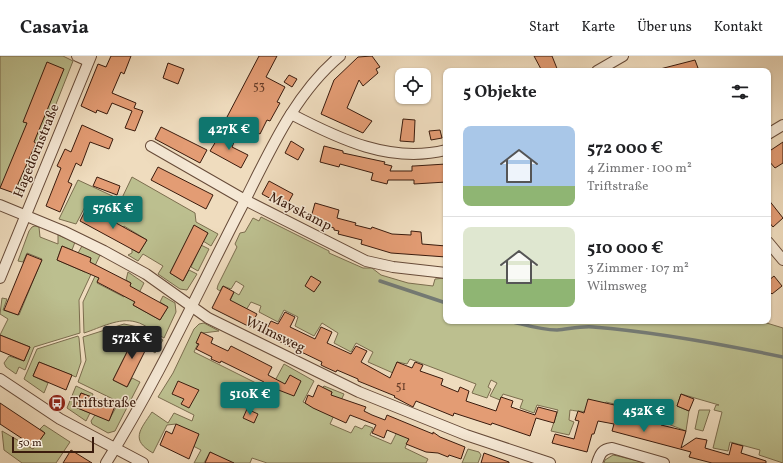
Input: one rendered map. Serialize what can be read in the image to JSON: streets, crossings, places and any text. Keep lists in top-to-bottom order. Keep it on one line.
{"streets":{"street":["Hagedornstraße","Mayskamp","Wilmsweg"]},"crossings":[["Hagedornstraße","Wilmsweg"]],"places":{"bus stop":["Triftstraße"]},"house_numbers":["53","51"],"scale_bar":"50 m","page":{"header":"Casavia","nav":["Start","Karte","Über uns","Kontakt"],"heading":"5 Objekte","list":[{"name":"572 000 €","note":"4 Zimmer · 100 m² · Triftstraße"},{"name":"510 000 €","note":"3 Zimmer · 107 m² · Wilmsweg"}],"price":["427K €","576K €","572K €","510K €","452K €"],"scale":"50 m"}}
